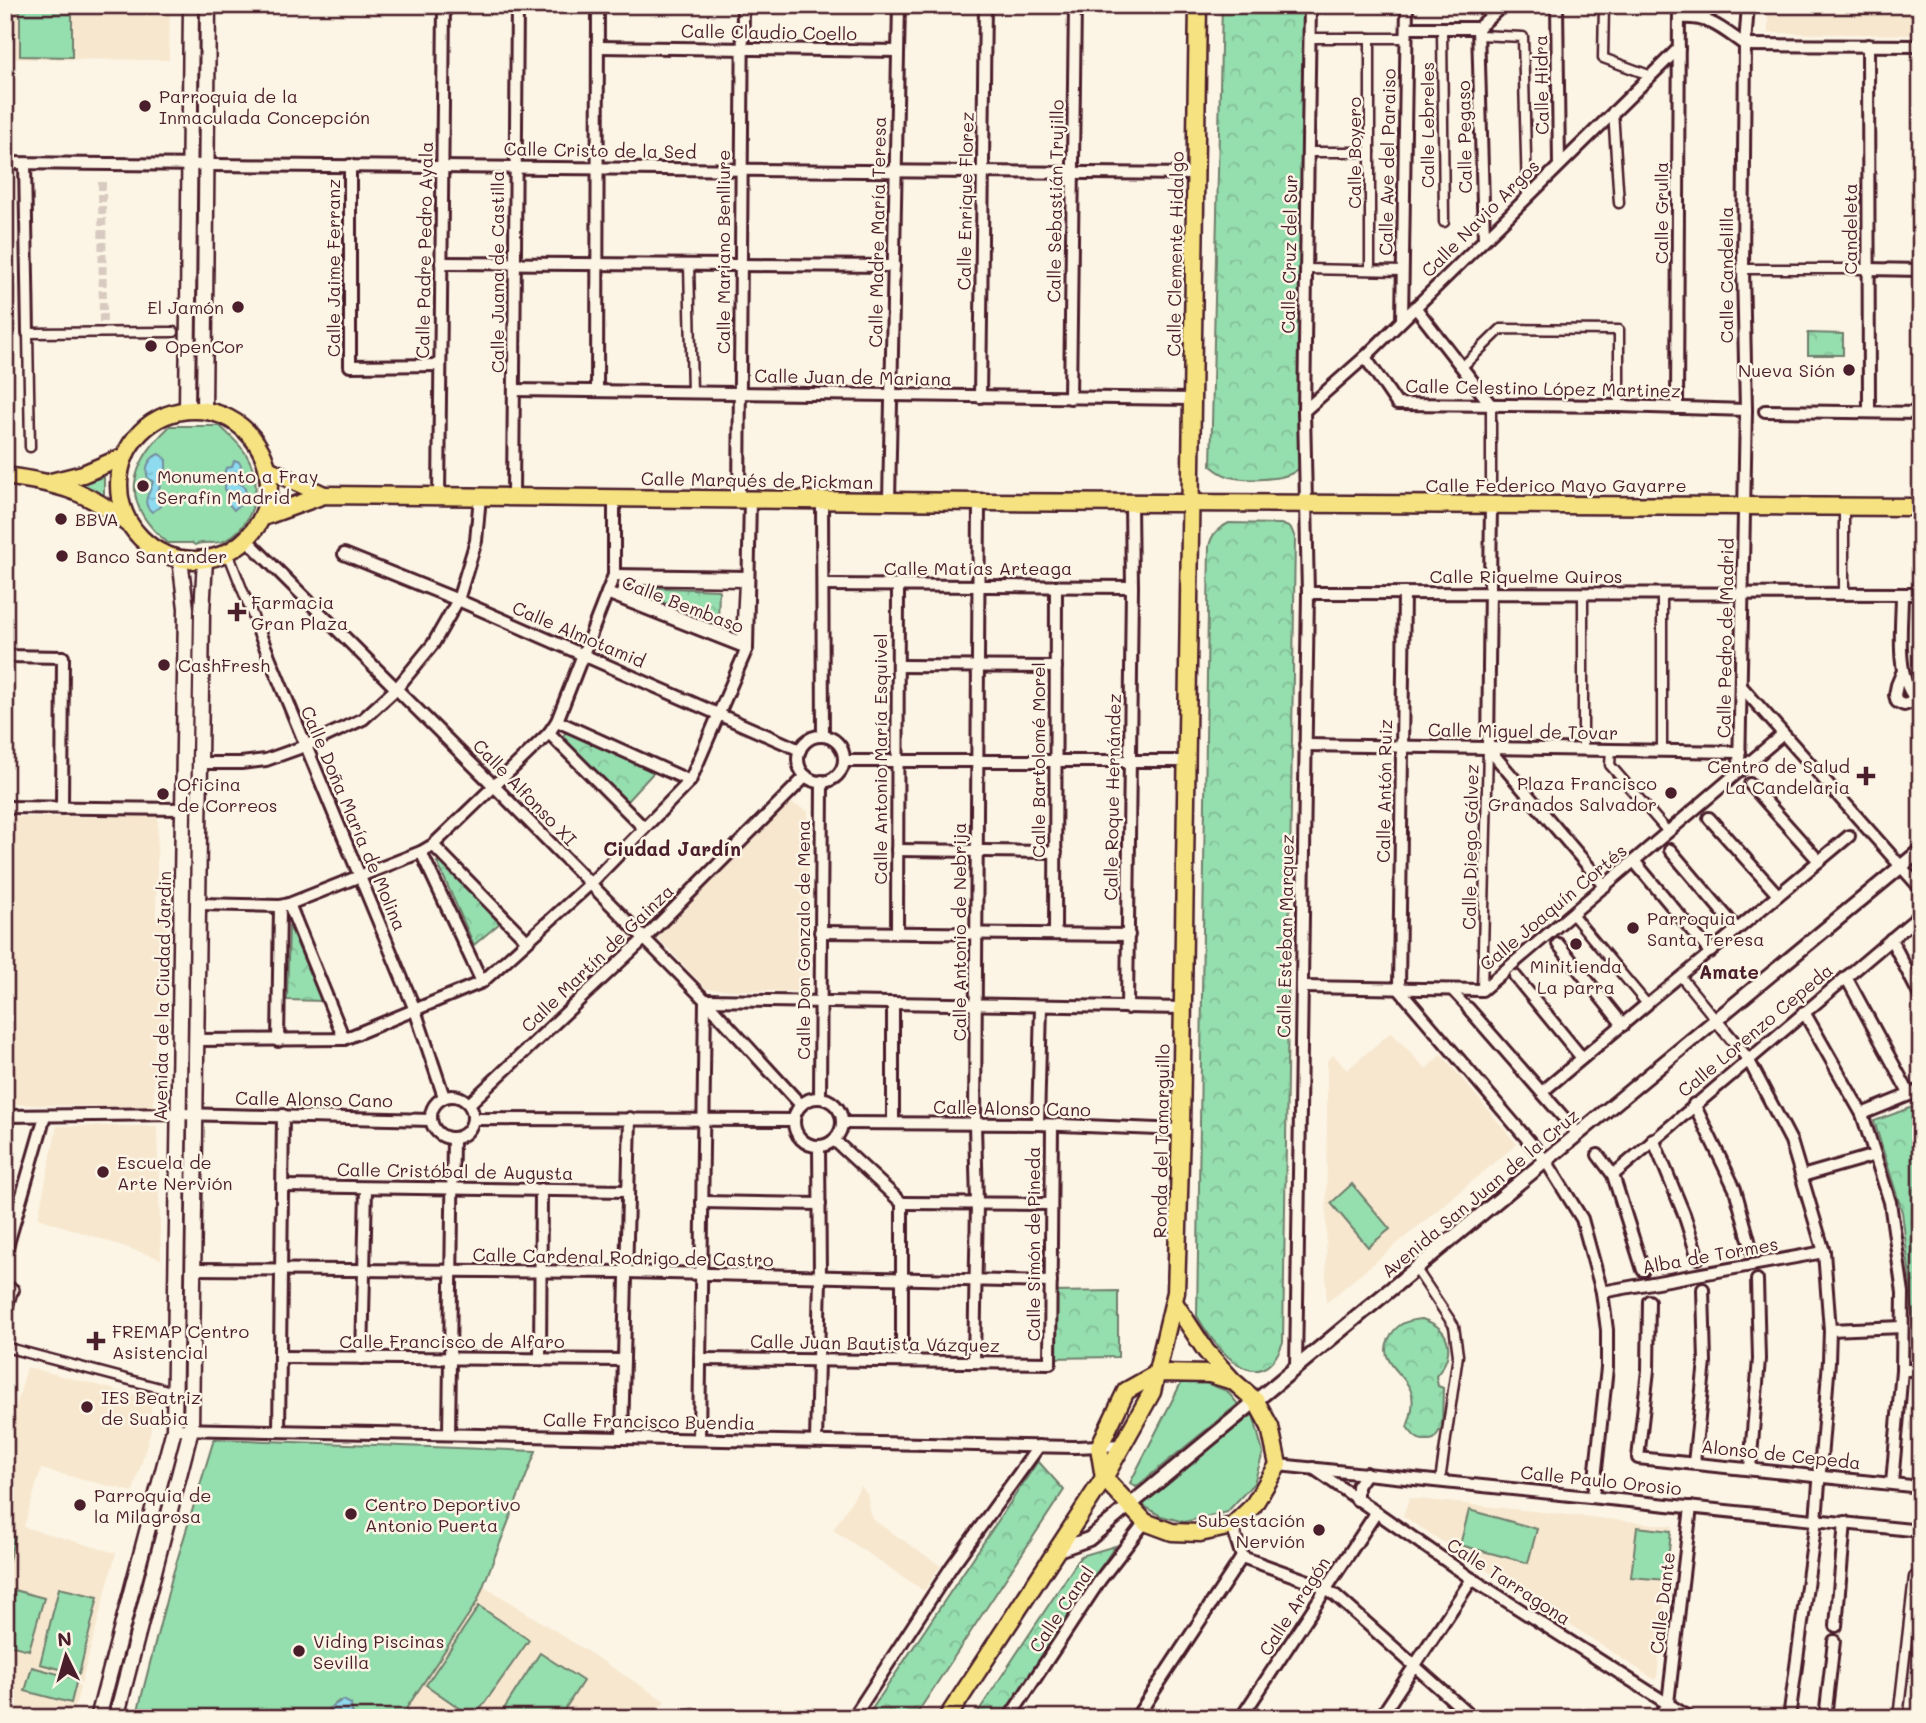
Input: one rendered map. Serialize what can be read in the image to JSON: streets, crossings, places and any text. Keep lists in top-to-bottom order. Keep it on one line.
{"streets":{"main road":["Calle Clemente Hidalgo","Calle Marqués de Pickman","Calle Federico Mayo Gayarre","Avenida de la Ciudad Jardin","Ronda del Tamarguillo"],"street":["Calle Claudio Coello","Calle Hidra","Calle Lebreles","Calle Pegaso","Calle Cristo de la Sed","Calle Boyero","Calle Ave del Paraiso","Calle Enrique Florez","Calle Sebastián Trujillo","Calle Grulla","Calle Navio Argos","Candeleta","Calle Madre María Teresa","Calle Padre Pedro Ayala","Calle Mariano Benlliure","Calle Cruz del Sur","Calle Jaime Ferranz","Calle Juana de Castilla","Calle Candelilla","Calle Juan de Mariana","Calle Celestino López Martinez","Calle Matías Arteaga","Calle Riquelme Quiros","Calle Bembaso","Calle Almotamid","Calle Pedro de Madrid","Calle Miguel de Tovar","Calle Antonio María Esquivel","Calle Bartolomé Morel","Calle Antón Ruiz","Calle Alfonso XI","Calle Roque Hernández","Calle Doña María de Molina","Calle Diego Gálvez","Calle Joaquín Cortés","Calle Antonio de Nebrija","Calle Esteban Marquez","Calle Don Gonzalo de Mena","Calle Martín de Gainza","Calle Lorenzo Cepeda","Calle Alonso Cano","Calle Cristóbal de Augusta","Avenida San Juan de la Cruz","Calle Simón de Pineda","Alba de Tormes","Calle Cardenal Rodrigo de Castro","Calle Francisco de Alfaro","Calle Juan Bautista Vázquez","Calle Francisco Buendia","Alonso de Cepeda","Calle Paulo Orosio","Calle Tarragona","Calle Dante","Calle Aragón","Calle Canal"]},"crossings":[["Calle Claudio Coello","Calle Madre María Teresa"],["Calle Claudio Coello","Calle Mariano Benlliure"],["Calle Hidra","Calle Navio Argos"],["Calle Pegaso","Calle Navio Argos"],["Calle Cristo de la Sed","Calle Enrique Florez"],["Calle Cristo de la Sed","Calle Sebastián Trujillo"],["Calle Cristo de la Sed","Calle Madre María Teresa"],["Calle Cristo de la Sed","Calle Padre Pedro Ayala"],["Calle Cristo de la Sed","Calle Mariano Benlliure"],["Calle Cristo de la Sed","Calle Clemente Hidalgo"],["Calle Cristo de la Sed","Calle Jaime Ferranz"],["Calle Cristo de la Sed","Calle Juana de Castilla"],["Calle Ave del Paraiso","Calle Navio Argos"],["Calle Enrique Florez","Calle Juan de Mariana"],["Calle Sebastián Trujillo","Calle Juan de Mariana"],["Calle Grulla","Calle Navio Argos"],["Calle Grulla","Calle Celestino López Martinez"],["Calle Navio Argos","Calle Cruz del Sur"],["Calle Navio Argos","Calle Celestino López Martinez"],["Calle Madre María Teresa","Calle Juan de Mariana"],["Calle Madre María Teresa","Calle Marqués de Pickman"],["Calle Padre Pedro Ayala","Calle Jaime Ferranz"],["Calle Padre Pedro Ayala","Calle Marqués de Pickman"],["Calle Mariano Benlliure","Calle Juan de Mariana"],["Calle Mariano Benlliure","Calle Marqués de Pickman"],["Calle Mariano Benlliure","Calle Bembaso"],["Calle Clemente Hidalgo","Calle Juan de Mariana"],["Calle Clemente Hidalgo","Calle Marqués de Pickman"],["Calle Clemente Hidalgo","Calle Federico Mayo Gayarre"],["Calle Clemente Hidalgo","Ronda del Tamarguillo"],["Calle Cruz del Sur","Calle Federico Mayo Gayarre"],["Calle Cruz del Sur","Calle Esteban Marquez"],["Calle Juana de Castilla","Calle Juan de Mariana"],["Calle Juana de Castilla","Calle Marqués de Pickman"],["Calle Candelilla","Calle Celestino López Martinez"],["Calle Candelilla","Calle Federico Mayo Gayarre"],["Calle Candelilla","Calle Pedro de Madrid"],["Calle Marqués de Pickman","Calle Federico Mayo Gayarre"],["Calle Marqués de Pickman","Calle Roque Hernández"],["Calle Marqués de Pickman","Calle Antonio de Nebrija"],["Calle Marqués de Pickman","Ronda del Tamarguillo"],["Calle Federico Mayo Gayarre","Calle Pedro de Madrid"],["Calle Federico Mayo Gayarre","Calle Esteban Marquez"],["Calle Federico Mayo Gayarre","Ronda del Tamarguillo"],["Calle Matías Arteaga","Calle Antonio María Esquivel"],["Calle Matías Arteaga","Calle Bartolomé Morel"],["Calle Matías Arteaga","Calle Roque Hernández"],["Calle Matías Arteaga","Calle Antonio de Nebrija"],["Calle Riquelme Quiros","Calle Pedro de Madrid"],["Calle Riquelme Quiros","Calle Antón Ruiz"],["Calle Riquelme Quiros","Calle Esteban Marquez"],["Calle Almotamid","Calle Don Gonzalo de Mena"],["Calle Almotamid","Calle Martín de Gainza"],["Calle Pedro de Madrid","Calle Miguel de Tovar"],["Calle Pedro de Madrid","Calle Joaquín Cortés"],["Calle Miguel de Tovar","Calle Antón Ruiz"],["Calle Miguel de Tovar","Calle Diego Gálvez"],["Calle Miguel de Tovar","Calle Esteban Marquez"],["Calle Antón Ruiz","Calle Joaquín Cortés"],["Calle Alfonso XI","Calle Doña María de Molina"],["Calle Alfonso XI","Calle Don Gonzalo de Mena"],["Calle Alfonso XI","Calle Martín de Gainza"],["Calle Alfonso XI","Avenida de la Ciudad Jardin"],["Calle Alfonso XI","Calle Alonso Cano"],["Calle Doña María de Molina","Calle Martín de Gainza"],["Calle Doña María de Molina","Avenida de la Ciudad Jardin"],["Calle Doña María de Molina","Calle Alonso Cano"],["Calle Diego Gálvez","Calle Joaquín Cortés"],["Calle Joaquín Cortés","Calle Esteban Marquez"],["Calle Antonio de Nebrija","Calle Alonso Cano"],["Calle Antonio de Nebrija","Calle Cardenal Rodrigo de Castro"],["Calle Antonio de Nebrija","Calle Juan Bautista Vázquez"],["Calle Esteban Marquez","Avenida San Juan de la Cruz"],["Calle Don Gonzalo de Mena","Calle Martín de Gainza"],["Calle Don Gonzalo de Mena","Calle Alonso Cano"],["Calle Martín de Gainza","Calle Alonso Cano"],["Avenida de la Ciudad Jardin","Calle Alonso Cano"],["Avenida de la Ciudad Jardin","Calle Cardenal Rodrigo de Castro"],["Avenida de la Ciudad Jardin","Calle Francisco Buendia"],["Calle Alonso Cano","Ronda del Tamarguillo"],["Calle Alonso Cano","Calle Simón de Pineda"],["Ronda del Tamarguillo","Avenida San Juan de la Cruz"],["Ronda del Tamarguillo","Calle Francisco Buendia"],["Calle Simón de Pineda","Calle Cardenal Rodrigo de Castro"],["Calle Simón de Pineda","Calle Juan Bautista Vázquez"],["Calle Paulo Orosio","Calle Tarragona"],["Calle Paulo Orosio","Calle Dante"],["Calle Tarragona","Calle Dante"],["Calle Tarragona","Calle Aragón"]],"districts":["Ciudad Jardín","Amate"],"places":{"other":["Parroquia de la Inmaculada Concepción","El Jamón","OpenCor","Nueva Sión","Monumento a Fray Serafín Madrid","BBVA","Banco Santander","CashFresh","Plaza Francisco Granados Salvador","Oficina de Correos","Parroquia Santa Teresa","Minitienda La parra","Escuela de Arte Nervión","IES Beatriz de Suabia","Parroquia de la Milagrosa","Centro Deportivo Antonio Puerta","Subestación Nervión","Viding Piscinas Sevilla"],"health":["Farmacia Gran Plaza","Centro de Salud La Candelaria","FREMAP Centro Asistencial"]},"north":"top"}
